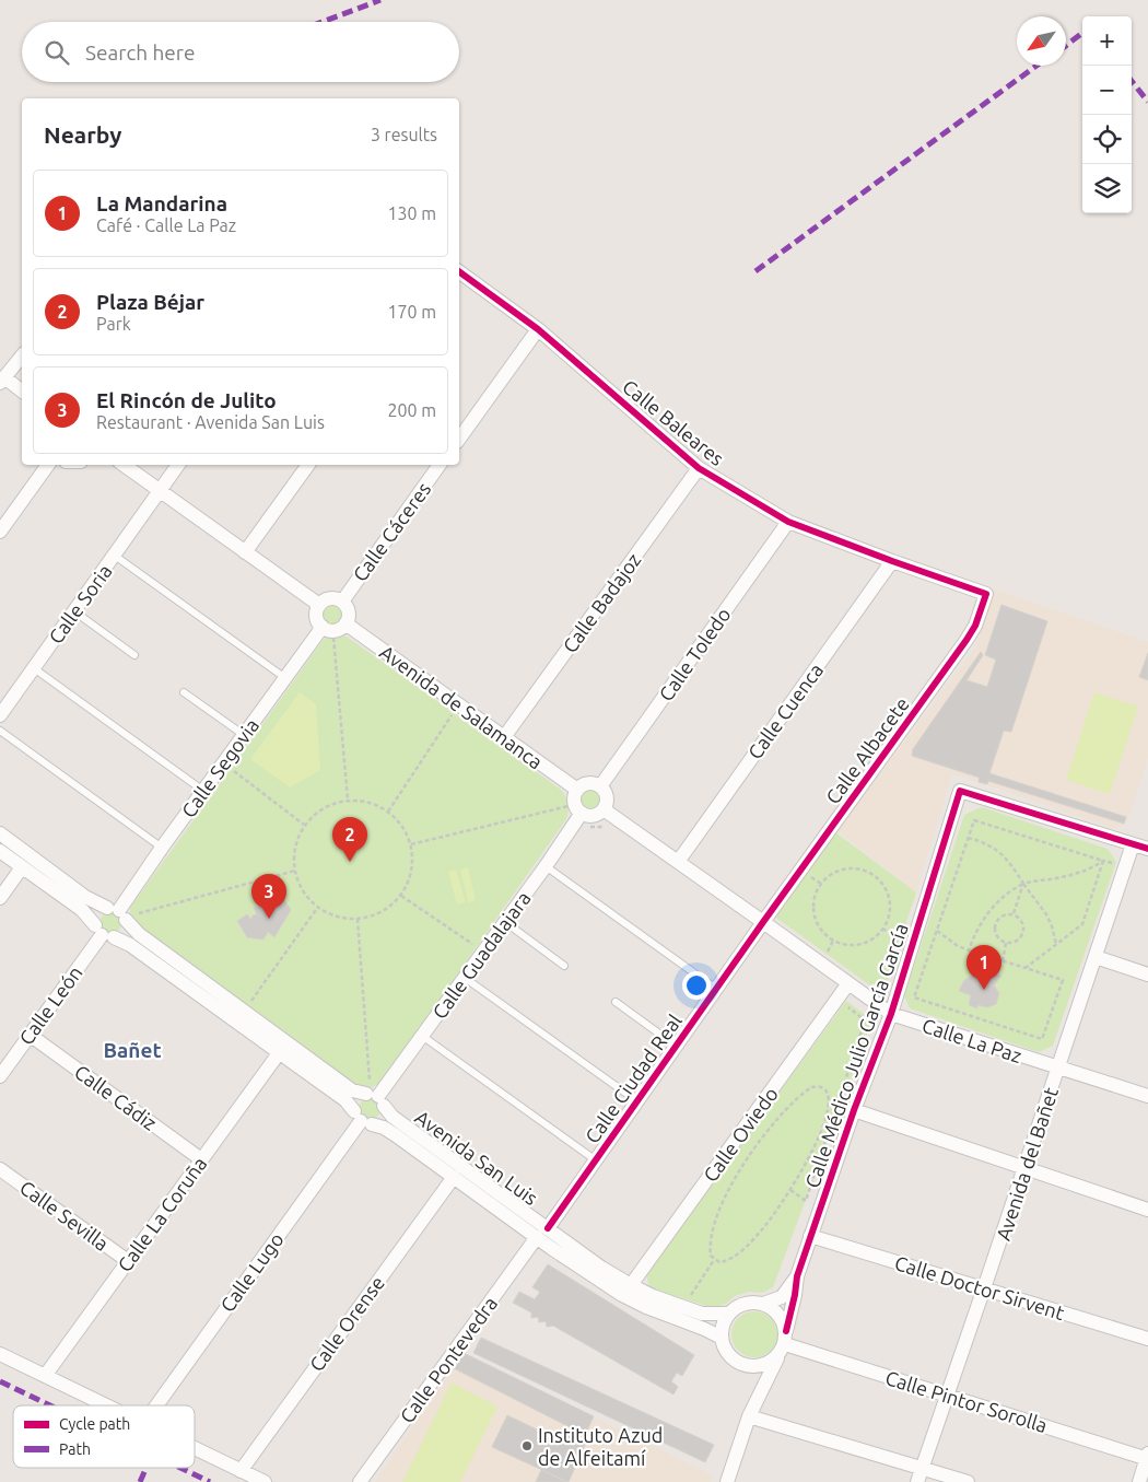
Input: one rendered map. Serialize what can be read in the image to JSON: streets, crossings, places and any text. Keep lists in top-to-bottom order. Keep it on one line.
{"streets":{"street":["Calle Baleares","Calle Cáceres","Calle Badajoz","Calle Soria","Calle Toledo","Avenida de Salamanca","Calle Cuenca","Calle Albacete","Calle Segovia","Calle Guadalajara","Calle León","Calle La Paz","Calle Médico Julio García García","Calle Ciudad Real","Calle Cádiz","Calle Oviedo","Avenida San Luis","Avenida del Bañet","Calle La Coruña","Calle Sevilla","Calle Lugo","Calle Doctor Sirvent","Calle Orense","Calle Pontevedra","Calle Pintor Sorolla"]},"crossings":[["Calle Baleares","Calle Badajoz"],["Calle Baleares","Calle Toledo"],["Calle Baleares","Calle Cuenca"],["Calle Baleares","Calle Albacete"],["Calle Cáceres","Avenida de Salamanca"],["Calle Cáceres","Calle Segovia"],["Calle Badajoz","Avenida de Salamanca"],["Calle Toledo","Avenida de Salamanca"],["Calle Toledo","Calle Guadalajara"],["Avenida de Salamanca","Calle Segovia"],["Avenida de Salamanca","Calle Guadalajara"],["Calle Albacete","Calle Ciudad Real"],["Calle Segovia","Calle León"],["Calle Segovia","Avenida San Luis"],["Calle Guadalajara","Avenida San Luis"],["Calle Guadalajara","Calle Lugo"],["Calle León","Calle Cádiz"],["Calle León","Avenida San Luis"],["Calle La Paz","Calle Médico Julio García García"],["Calle La Paz","Avenida del Bañet"],["Calle Médico Julio García García","Avenida San Luis"],["Calle Médico Julio García García","Avenida del Bañet"],["Calle Médico Julio García García","Calle Doctor Sirvent"],["Calle Médico Julio García García","Calle Pintor Sorolla"],["Calle Ciudad Real","Avenida San Luis"],["Calle Ciudad Real","Calle Pontevedra"],["Calle Cádiz","Calle La Coruña"],["Calle Oviedo","Avenida San Luis"],["Avenida San Luis","Calle La Coruña"],["Avenida San Luis","Calle Lugo"],["Avenida San Luis","Calle Orense"],["Avenida San Luis","Calle Pontevedra"],["Avenida San Luis","Calle Pintor Sorolla"],["Avenida del Bañet","Calle Doctor Sirvent"],["Avenida del Bañet","Calle Pintor Sorolla"],["Calle La Coruña","Calle Sevilla"]],"districts":["Bañet"],"places":["Instituto Azud de Alfeitamí"],"legend":["Cycle path","Path"],"north":"bottom left","page":{"map_buttons":["+","−"],"search":"Search here","heading":["Nearby","3 results"],"list":[{"mark":"1","name":"La Mandarina","note":"Café · Calle La Paz","value":"130 m"},{"mark":"2","name":"Plaza Béjar","note":"Park","value":"170 m"},{"mark":"3","name":"El Rincón de Julito","note":"Restaurant · Avenida San Luis","value":"200 m"}],"pins":["2","3","1"]}}
